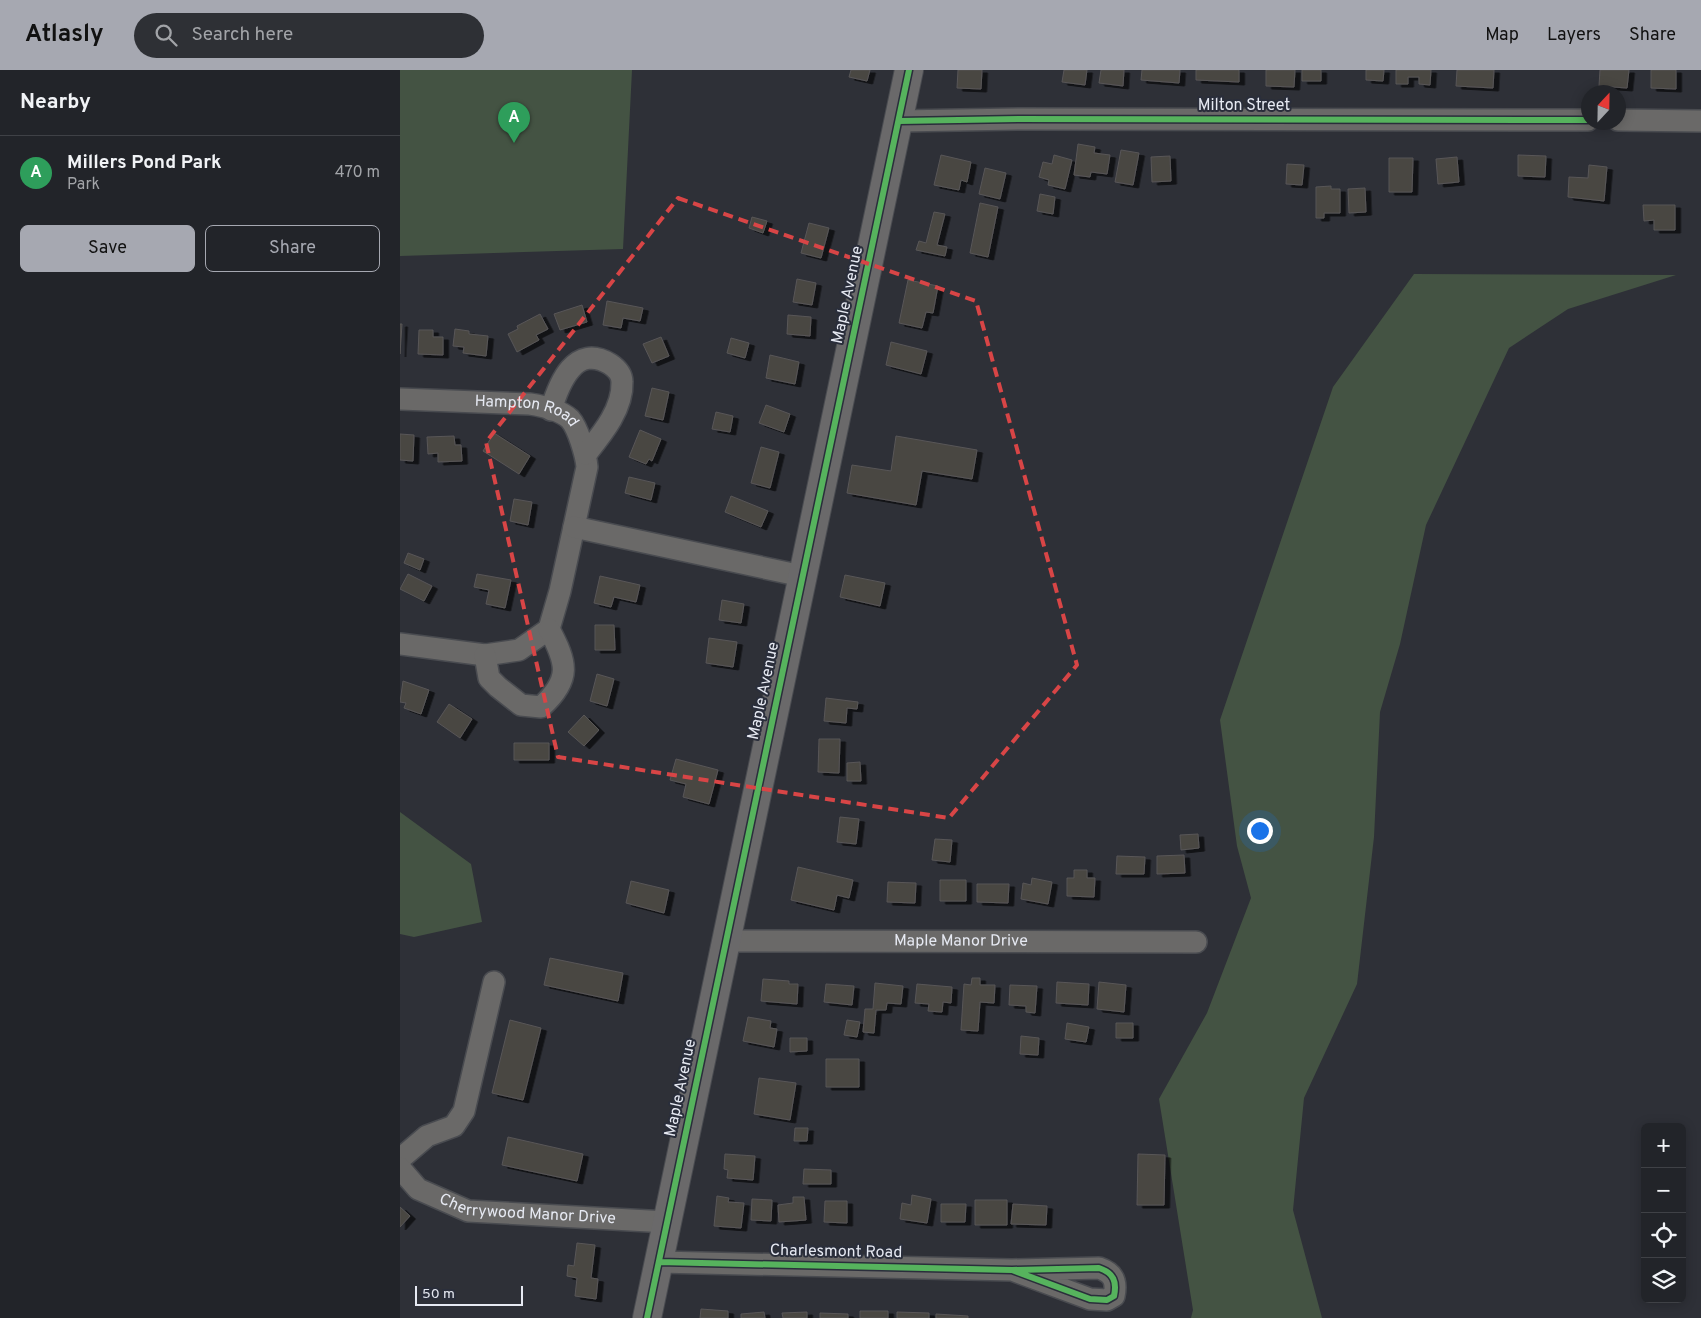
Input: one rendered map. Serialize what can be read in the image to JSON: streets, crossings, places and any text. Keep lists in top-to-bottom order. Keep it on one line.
{"streets":{"main road":["Maple Avenue"],"street":["Milton Street","Hampton Road","Maple Manor Drive","Cherrywood Manor Drive","Charlesmont Road"]},"crossings":[["Milton Street","Maple Avenue"],["Maple Avenue","Maple Manor Drive"],["Maple Avenue","Cherrywood Manor Drive"],["Maple Avenue","Charlesmont Road"]],"scale_bar":"50 m","north":"top","page":{"header":"Atlasly","search":"Search here","nav":["Map","Layers","Share"],"heading":"Nearby","pins":"A","list":[{"mark":"A","name":"Millers Pond Park","note":"Park","value":"470 m"}],"buttons":["Save","Share"],"map_buttons":["+","−"],"scale":"50 m"}}
